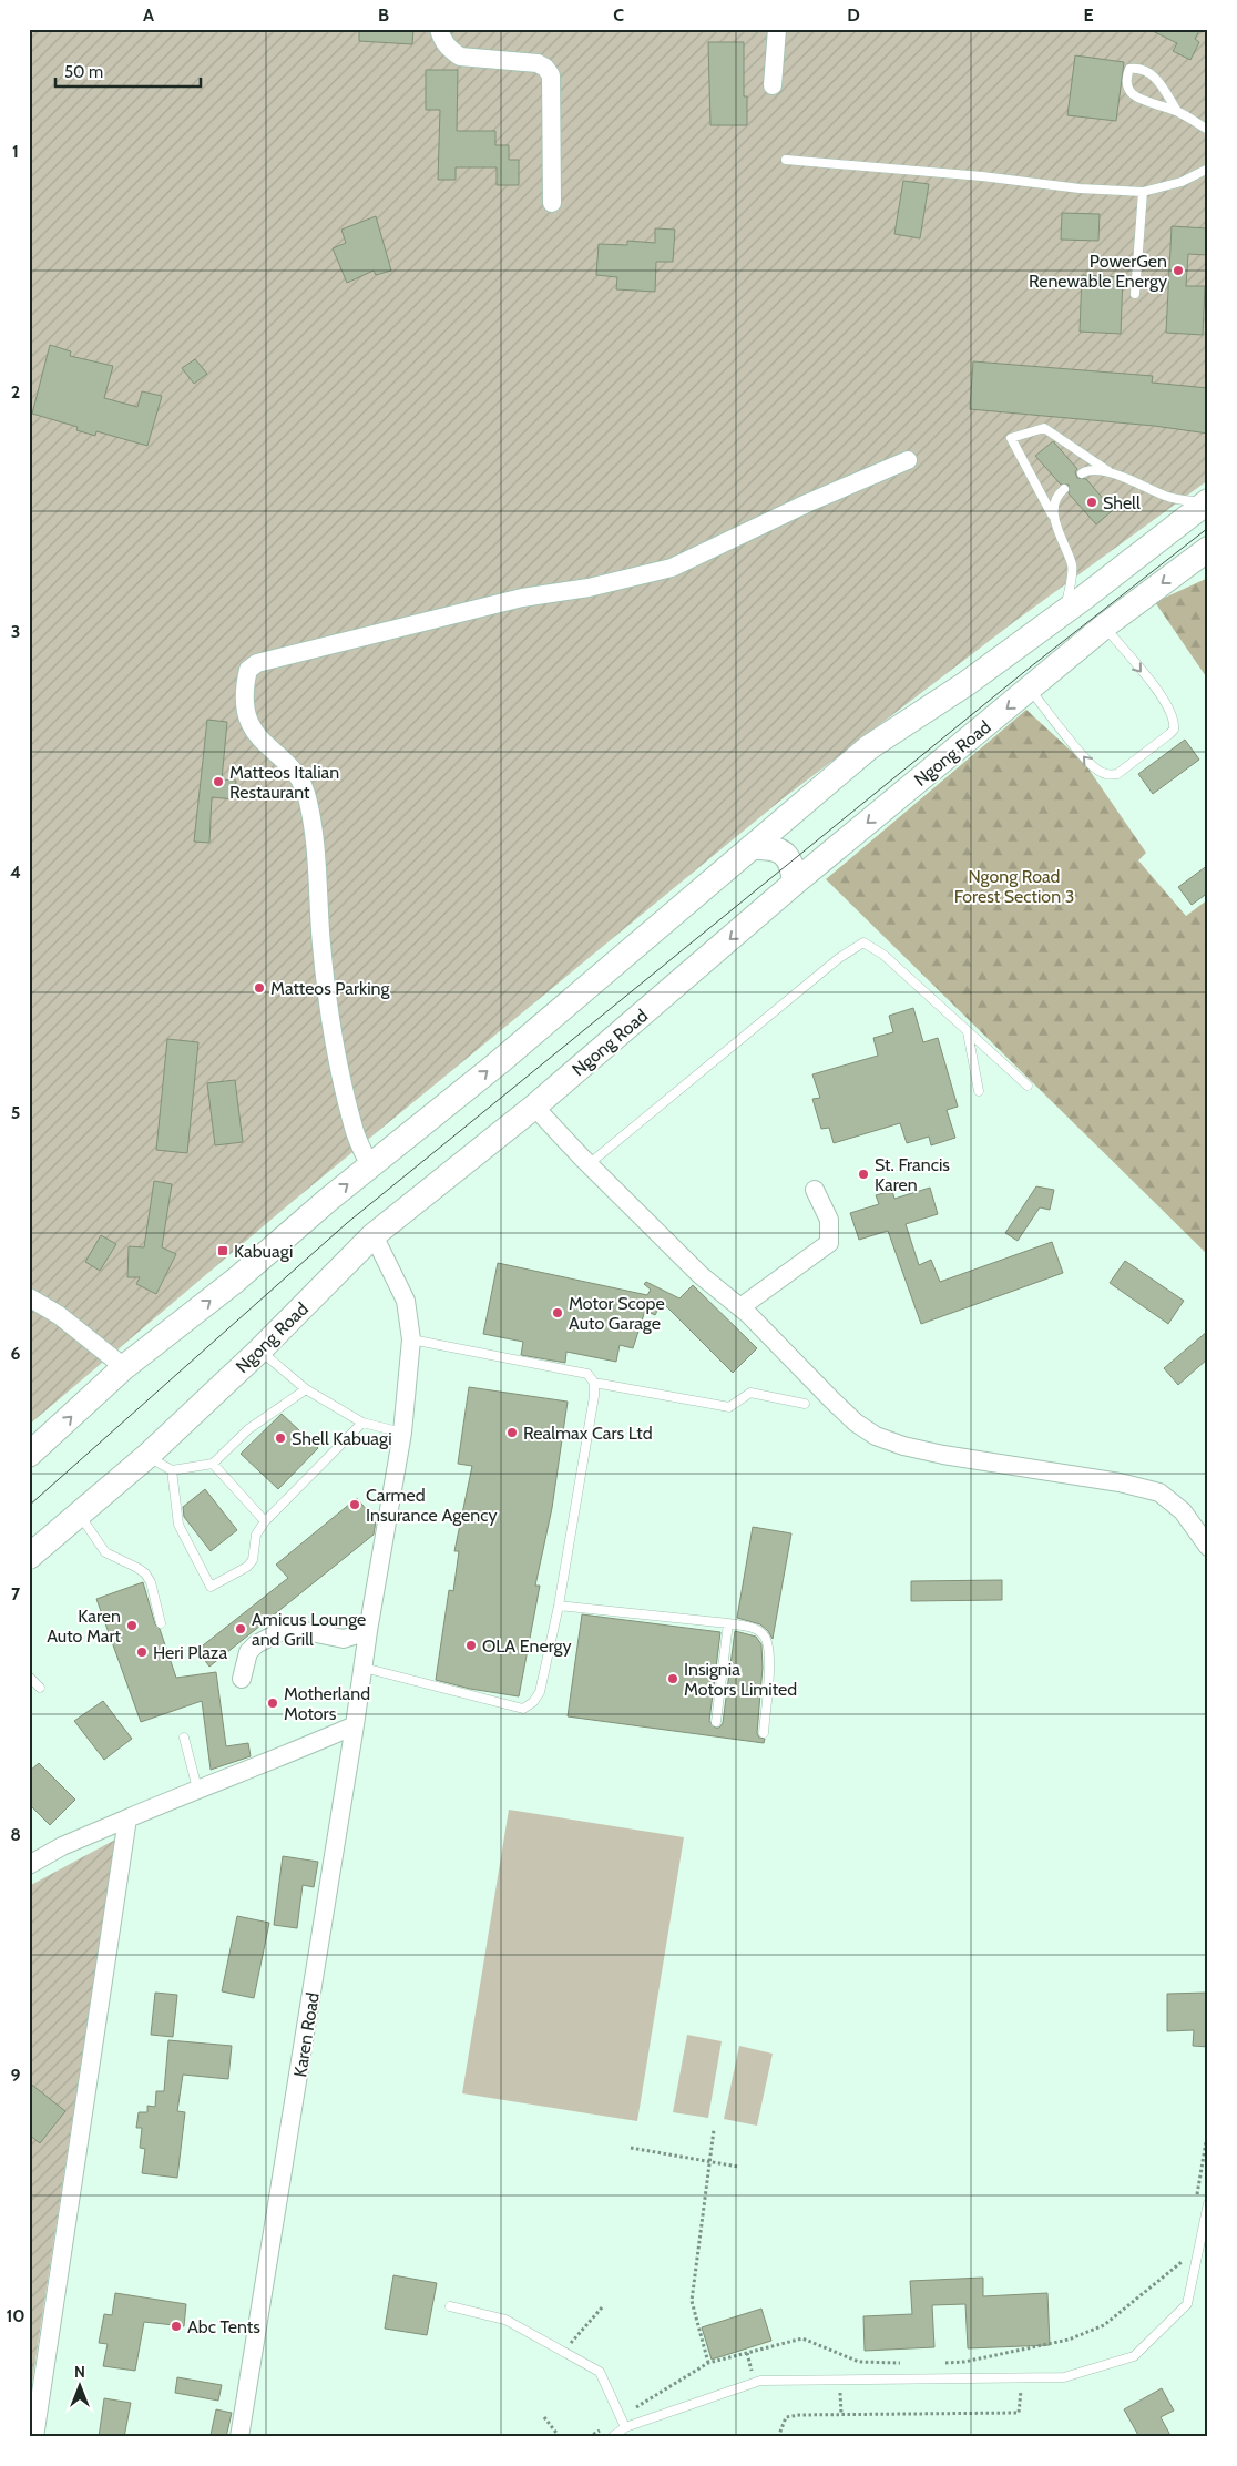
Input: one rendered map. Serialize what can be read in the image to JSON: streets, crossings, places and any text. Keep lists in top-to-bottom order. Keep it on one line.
{"streets":{"main road":["Ngong Road"],"street":["Karen Road"]},"crossings":[["Ngong Road","Karen Road"]],"parks":["Ngong Road Forest Section 3"],"places":{"other":["PowerGen Renewable Energy","Shell","Matteos Italian Restaurant","Matteos Parking","St. Francis Karen","Motor Scope Auto Garage","Realmax Cars Ltd","Shell Kabuagi","Carmed Insurance Agency","Karen Auto Mart","Amicus Lounge and Grill","OLA Energy","Heri Plaza","Insignia Motors Limited","Motherland Motors","Abc Tents"],"transit":["Kabuagi"]},"scale_bar":"50 m","north":"top","grid":{"columns":["A","B","C","D","E"],"rows":["1","2","3","4","5","6","7","8","9","10"]}}
